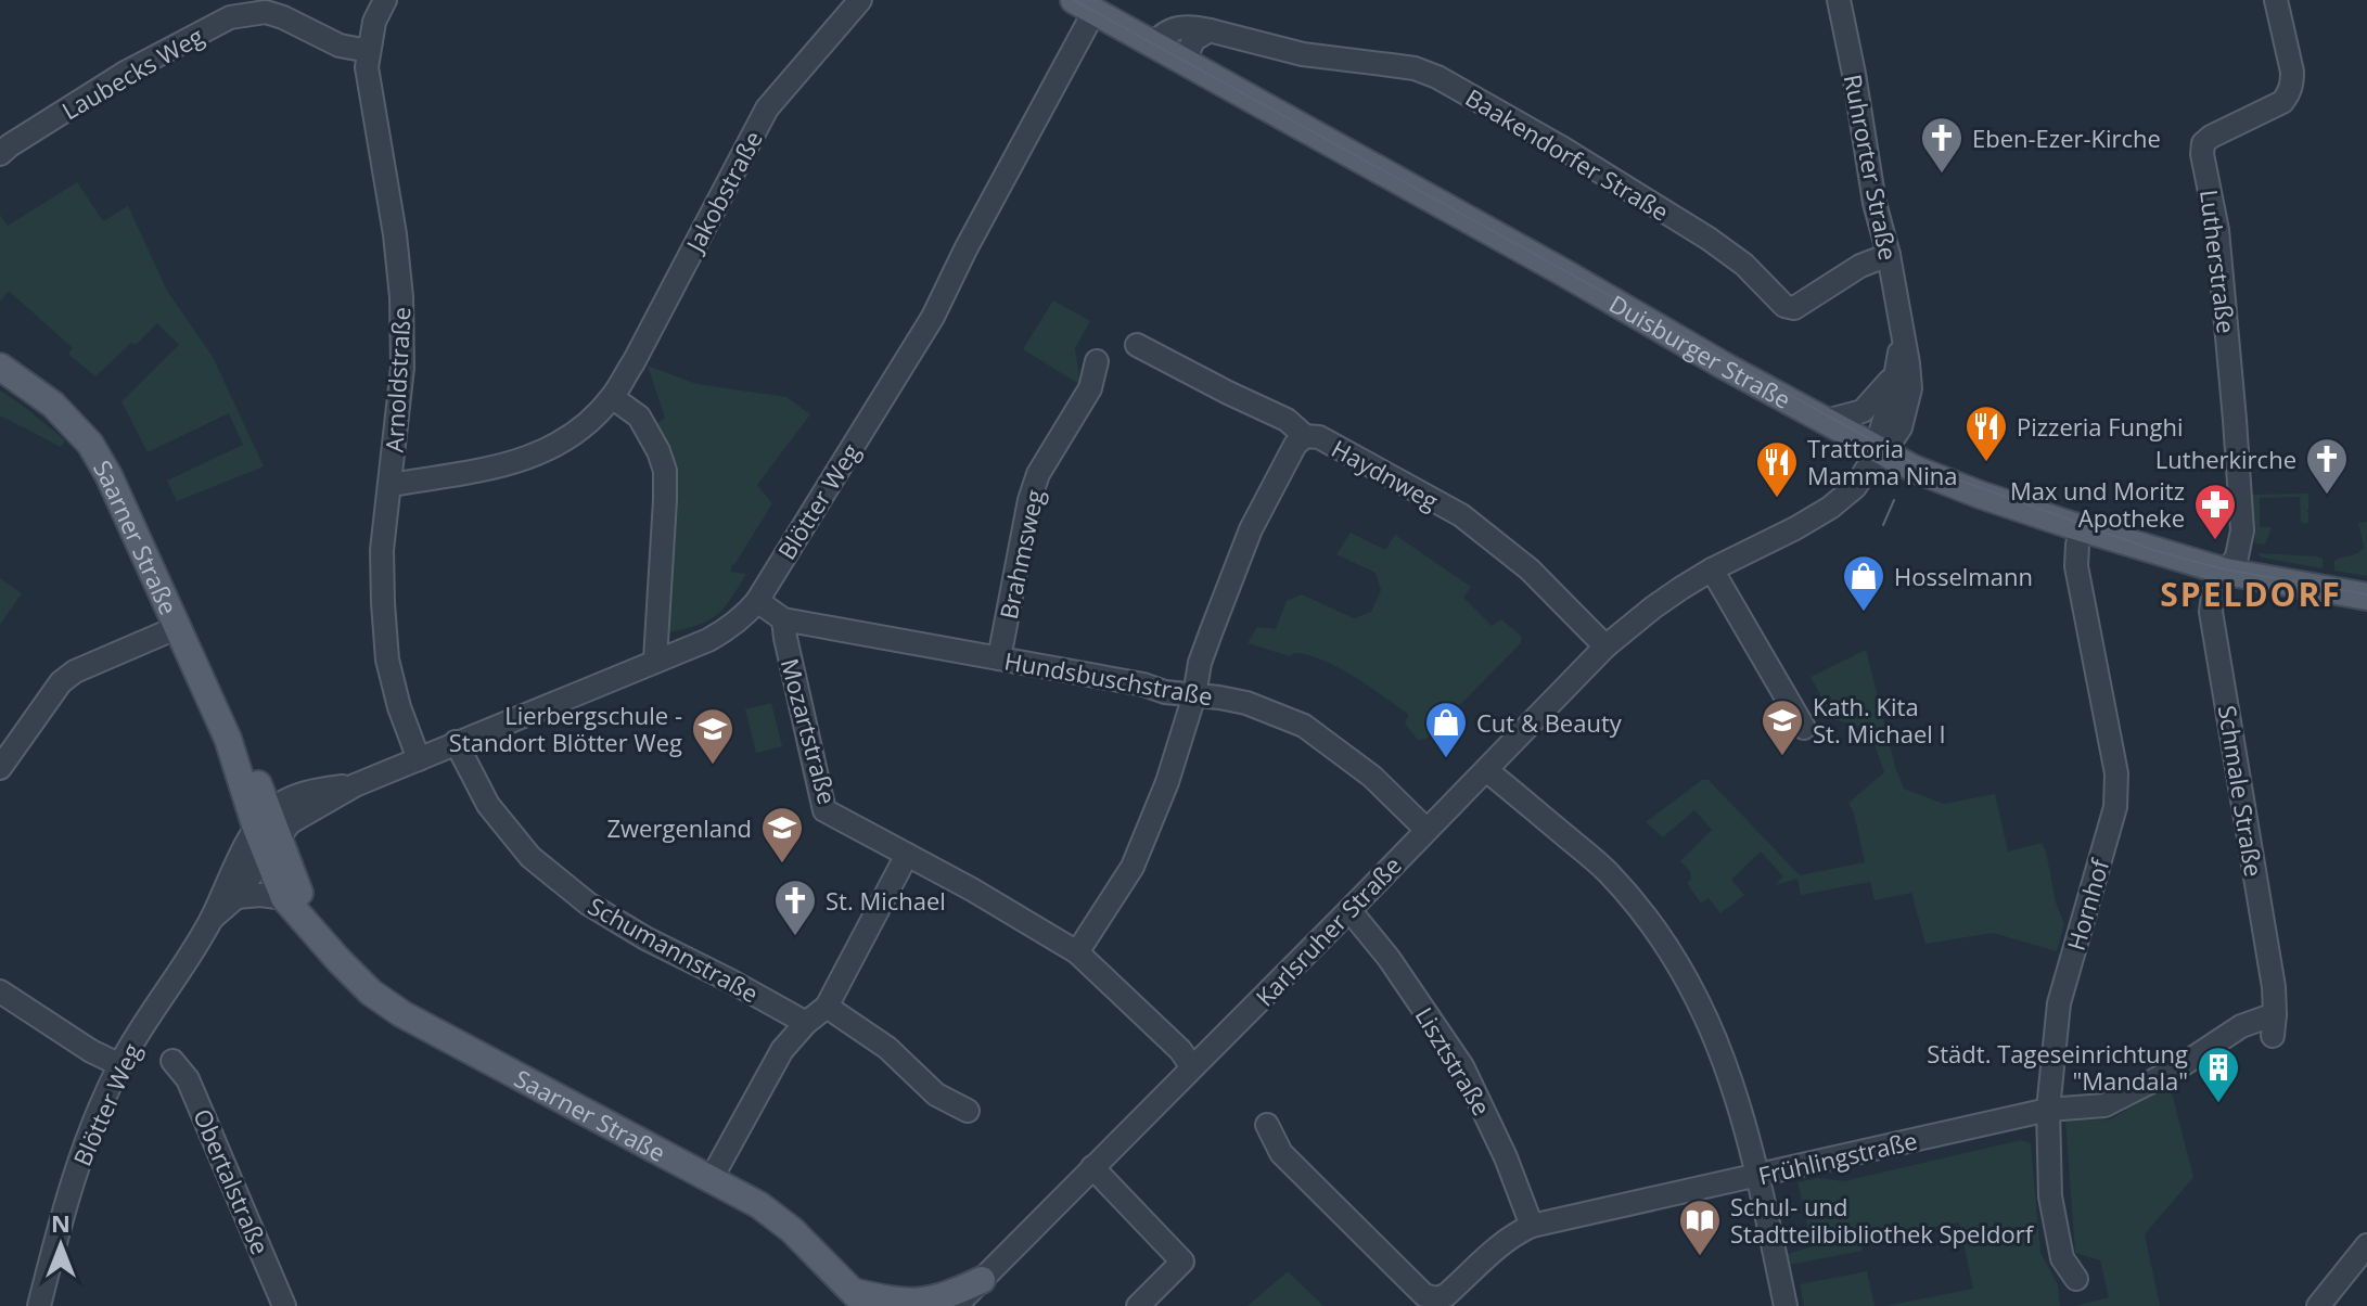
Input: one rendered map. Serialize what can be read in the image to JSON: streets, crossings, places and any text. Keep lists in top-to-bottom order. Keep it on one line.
{"streets":{"main road":["Duisburger Straße","Saarner Straße"],"street":["Laubecks Weg","Baakendorfer Straße","Ruhrorter Straße","Jakobstraße","Lutherstraße","Arnoldstraße","Haydnweg","Blötter Weg","Brahmsweg","Hundsbuschstraße","Mozartstraße","Schmale Straße","Hornhof","Karlsruher Straße","Schumannstraße","Lisztstraße","Frühlingstraße","Obertalstraße"]},"crossings":[["Laubecks Weg","Arnoldstraße"],["Baakendorfer Straße","Ruhrorter Straße"],["Baakendorfer Straße","Duisburger Straße"],["Ruhrorter Straße","Duisburger Straße"],["Ruhrorter Straße","Karlsruher Straße"],["Jakobstraße","Arnoldstraße"],["Lutherstraße","Duisburger Straße"],["Lutherstraße","Schmale Straße"],["Duisburger Straße","Blötter Weg"],["Duisburger Straße","Schmale Straße"],["Duisburger Straße","Hornhof"],["Duisburger Straße","Karlsruher Straße"],["Arnoldstraße","Blötter Weg"],["Haydnweg","Karlsruher Straße"],["Blötter Weg","Saarner Straße"],["Blötter Weg","Hundsbuschstraße"],["Blötter Weg","Schumannstraße"],["Brahmsweg","Hundsbuschstraße"],["Hundsbuschstraße","Mozartstraße"],["Hundsbuschstraße","Karlsruher Straße"],["Mozartstraße","Karlsruher Straße"],["Schmale Straße","Hornhof"],["Schmale Straße","Frühlingstraße"],["Hornhof","Frühlingstraße"],["Karlsruher Straße","Lisztstraße"],["Lisztstraße","Frühlingstraße"]],"districts":["SPELDORF"],"places":{"church":["Eben-Ezer-Kirche","Lutherkirche","St. Michael"],"restaurant":["Pizzeria Funghi","Trattoria Mamma Nina"],"pharmacy":["Max und Moritz Apotheke"],"shop":["Hosselmann","Cut & Beauty"],"school or university":["Kath. Kita St. Michael I","Lierbergschule - Standort Blötter Weg","Zwergenland"],"building":["Städt. Tageseinrichtung \"Mandala\""],"library":["Schul- und Stadtteilbibliothek Speldorf"]},"north":"top"}
